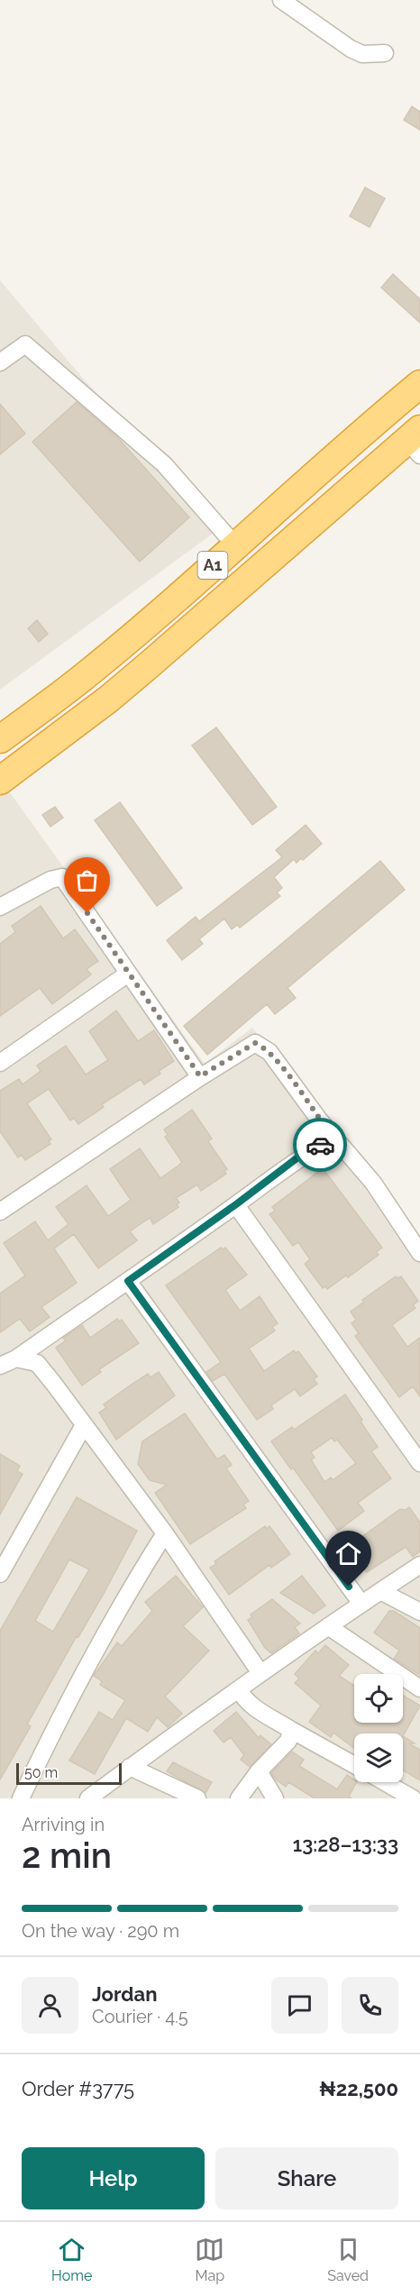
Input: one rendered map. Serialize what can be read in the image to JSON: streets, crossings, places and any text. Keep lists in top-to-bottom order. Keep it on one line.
{"streets":{"highway":["A1"]},"scale_bar":"50 m","page":{"scale":"50 m","heading":["2 min","Arriving in","13:28–13:33"],"panel":["Jordan","Courier · 4.5","Order #3775","₦22,500"],"bar":"On the way · 290 m","buttons":["Help","Share"],"tabs":["Home","Map","Saved"]}}
